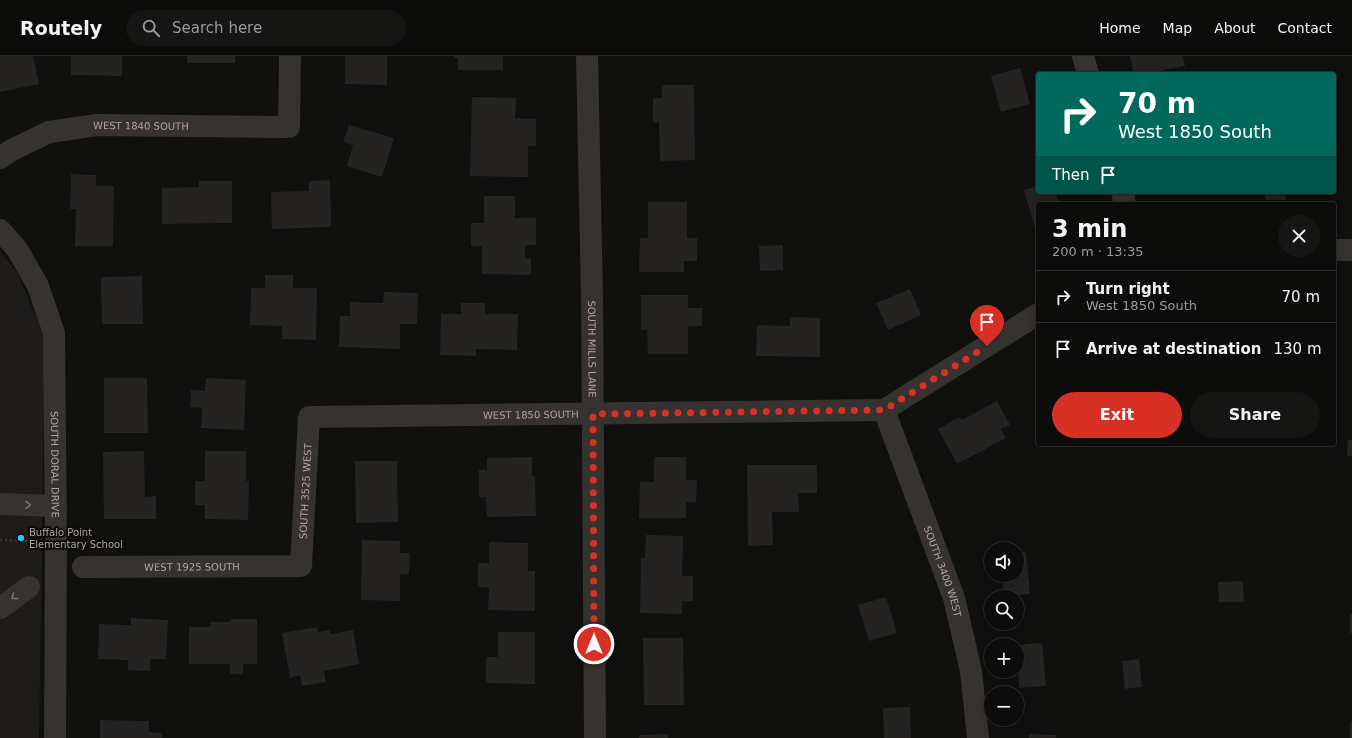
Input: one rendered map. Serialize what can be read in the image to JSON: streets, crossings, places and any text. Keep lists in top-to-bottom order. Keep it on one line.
{"streets":{"street":["WEST 1840 SOUTH","SOUTH MILLS LANE","WEST 1850 SOUTH","SOUTH DORAL DRIVE","SOUTH 3525 WEST","WEST 1925 SOUTH","SOUTH 3400 WEST"]},"crossings":[["SOUTH MILLS LANE","WEST 1850 SOUTH"],["WEST 1850 SOUTH","SOUTH 3525 WEST"],["WEST 1850 SOUTH","SOUTH 3400 WEST"],["SOUTH 3525 WEST","WEST 1925 SOUTH"]],"places":["Buffalo Point Elementary School"],"page":{"header":"Routely","search":"Search here","nav":["Home","Map","About","Contact"],"turn":["70 m","West 1850 South"],"then":"Then","heading":["3 min","200 m · 13:35"],"list":[{"name":"Turn right","note":"West 1850 South","value":"70 m"},{"name":"Arrive at destination","value":"130 m"}],"buttons":["Exit","Share"],"map_buttons":["+","−"]}}
